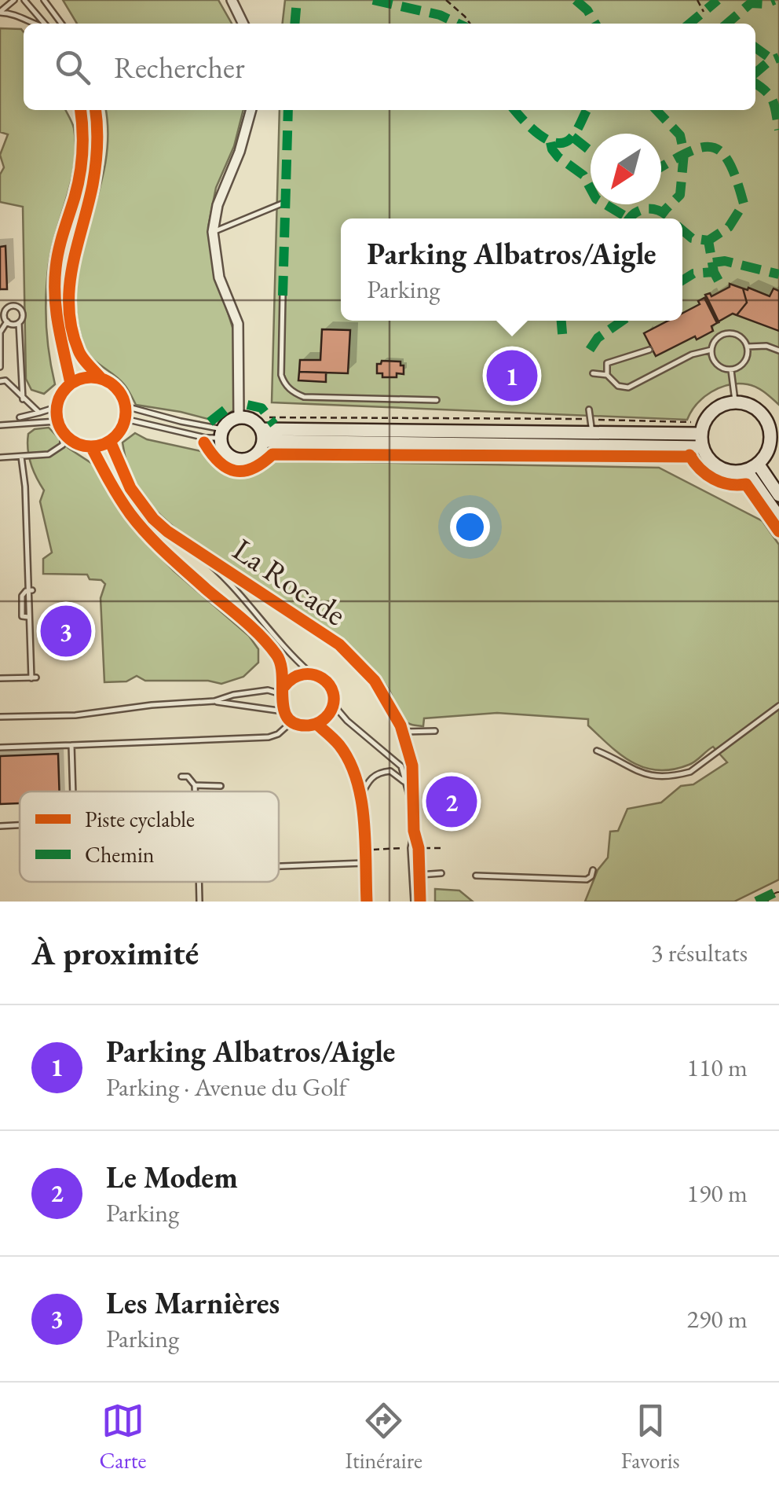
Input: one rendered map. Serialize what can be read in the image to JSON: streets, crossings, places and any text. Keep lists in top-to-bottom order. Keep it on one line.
{"streets":{"lane":["La Rocade"]},"legend":["Piste cyclable","Chemin"],"north":"bottom left","page":{"search":"Rechercher","popup":["Parking Albatros/Aigle","Parking"],"pins":["1","3","2"],"heading":["À proximité","3 résultats"],"list":[{"mark":"1","name":"Parking Albatros/Aigle","note":"Parking · Avenue du Golf","value":"110 m"},{"mark":"2","name":"Le Modem","note":"Parking","value":"190 m"},{"mark":"3","name":"Les Marnières","note":"Parking","value":"290 m"}],"nav":["Carte","Itinéraire","Favoris"]}}
